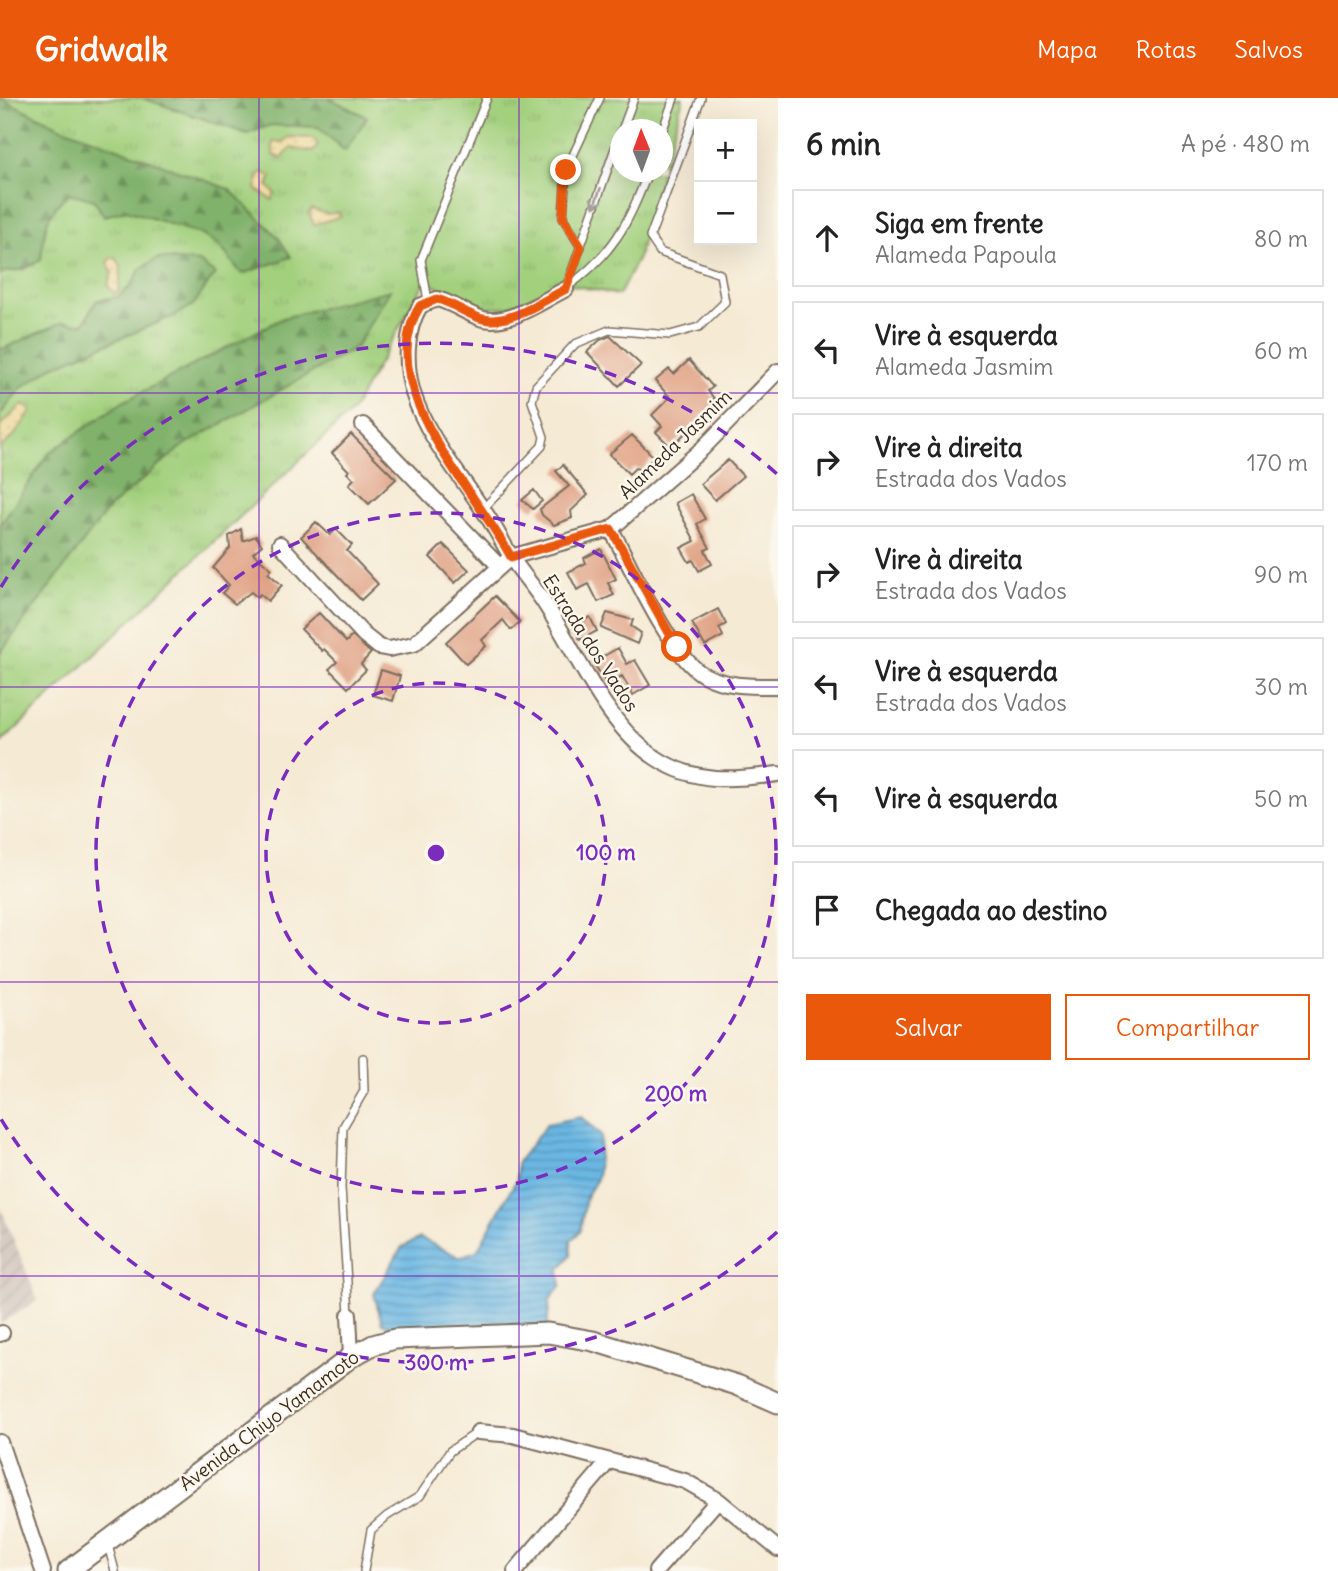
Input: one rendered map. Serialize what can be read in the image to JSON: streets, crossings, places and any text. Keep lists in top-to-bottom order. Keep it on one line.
{"streets":{"street":["Alameda Jasmim","Estrada dos Vados","Avenida Chiyo Yamamoto"]},"crossings":[["Alameda Jasmim","Estrada dos Vados"]],"north":"top","page":{"header":"Gridwalk","nav":["Mapa","Rotas","Salvos"],"heading":["6 min","A pé · 480 m"],"map_buttons":["+","−"],"list":[["Siga em frente","Alameda Papoula","80 m"],["Vire à esquerda","Alameda Jasmim","60 m"],["Vire à direita","Estrada dos Vados","170 m"],["Vire à direita","Estrada dos Vados","90 m"],["Vire à esquerda","Estrada dos Vados","30 m"],["Vire à esquerda","50 m"],"Chegada ao destino"],"buttons":["Salvar","Compartilhar"]},"rings":["100 m","200 m","300 m"]}
